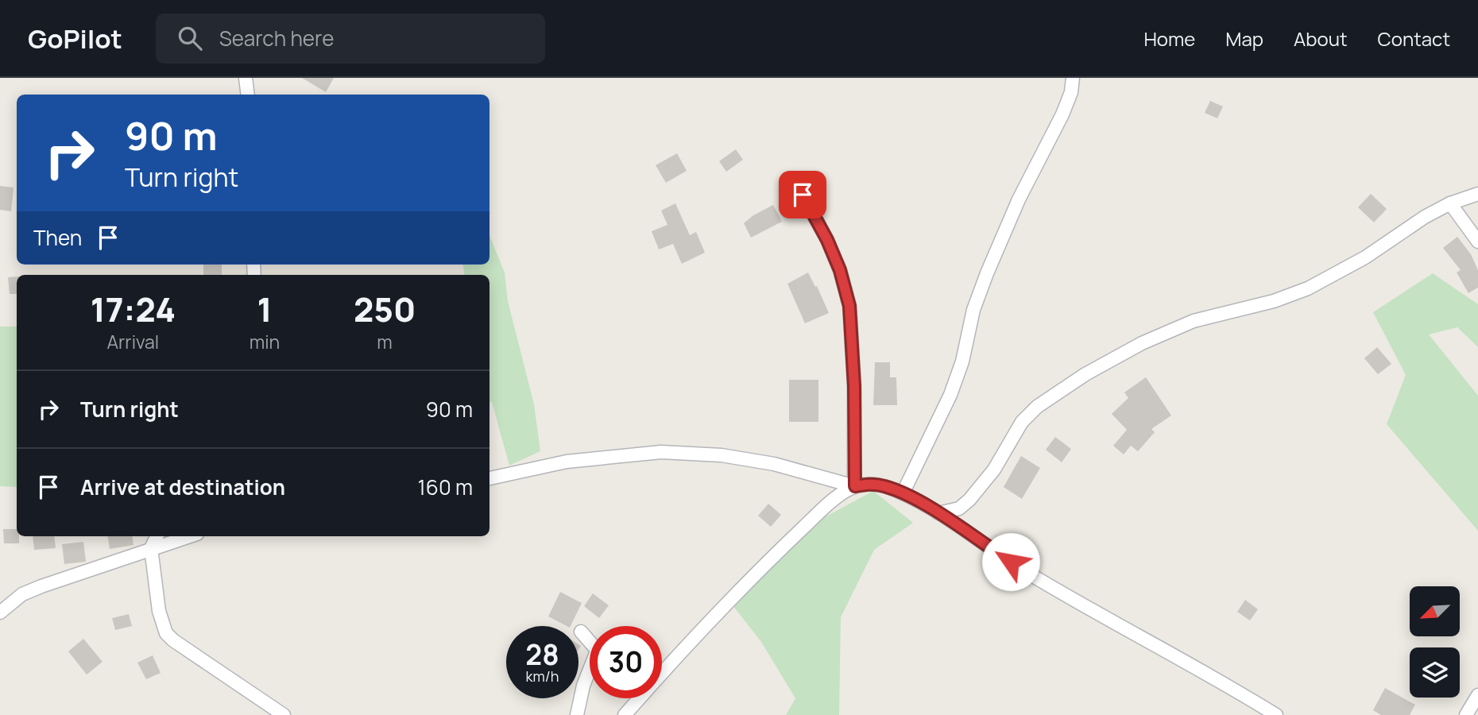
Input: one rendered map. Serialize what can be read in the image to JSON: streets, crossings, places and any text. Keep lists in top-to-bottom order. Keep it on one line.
{"north":"bottom left","page":{"header":"GoPilot","search":"Search here","nav":["Home","Map","About","Contact"],"turn":["90 m","Turn right"],"then":"Then","eta":["17:24","Arrival","1","min","250","m"],"list":[{"name":"Turn right","value":"90 m"},{"name":"Arrive at destination","value":"160 m"}],"speed":"28 km/h","limit":"30"}}
